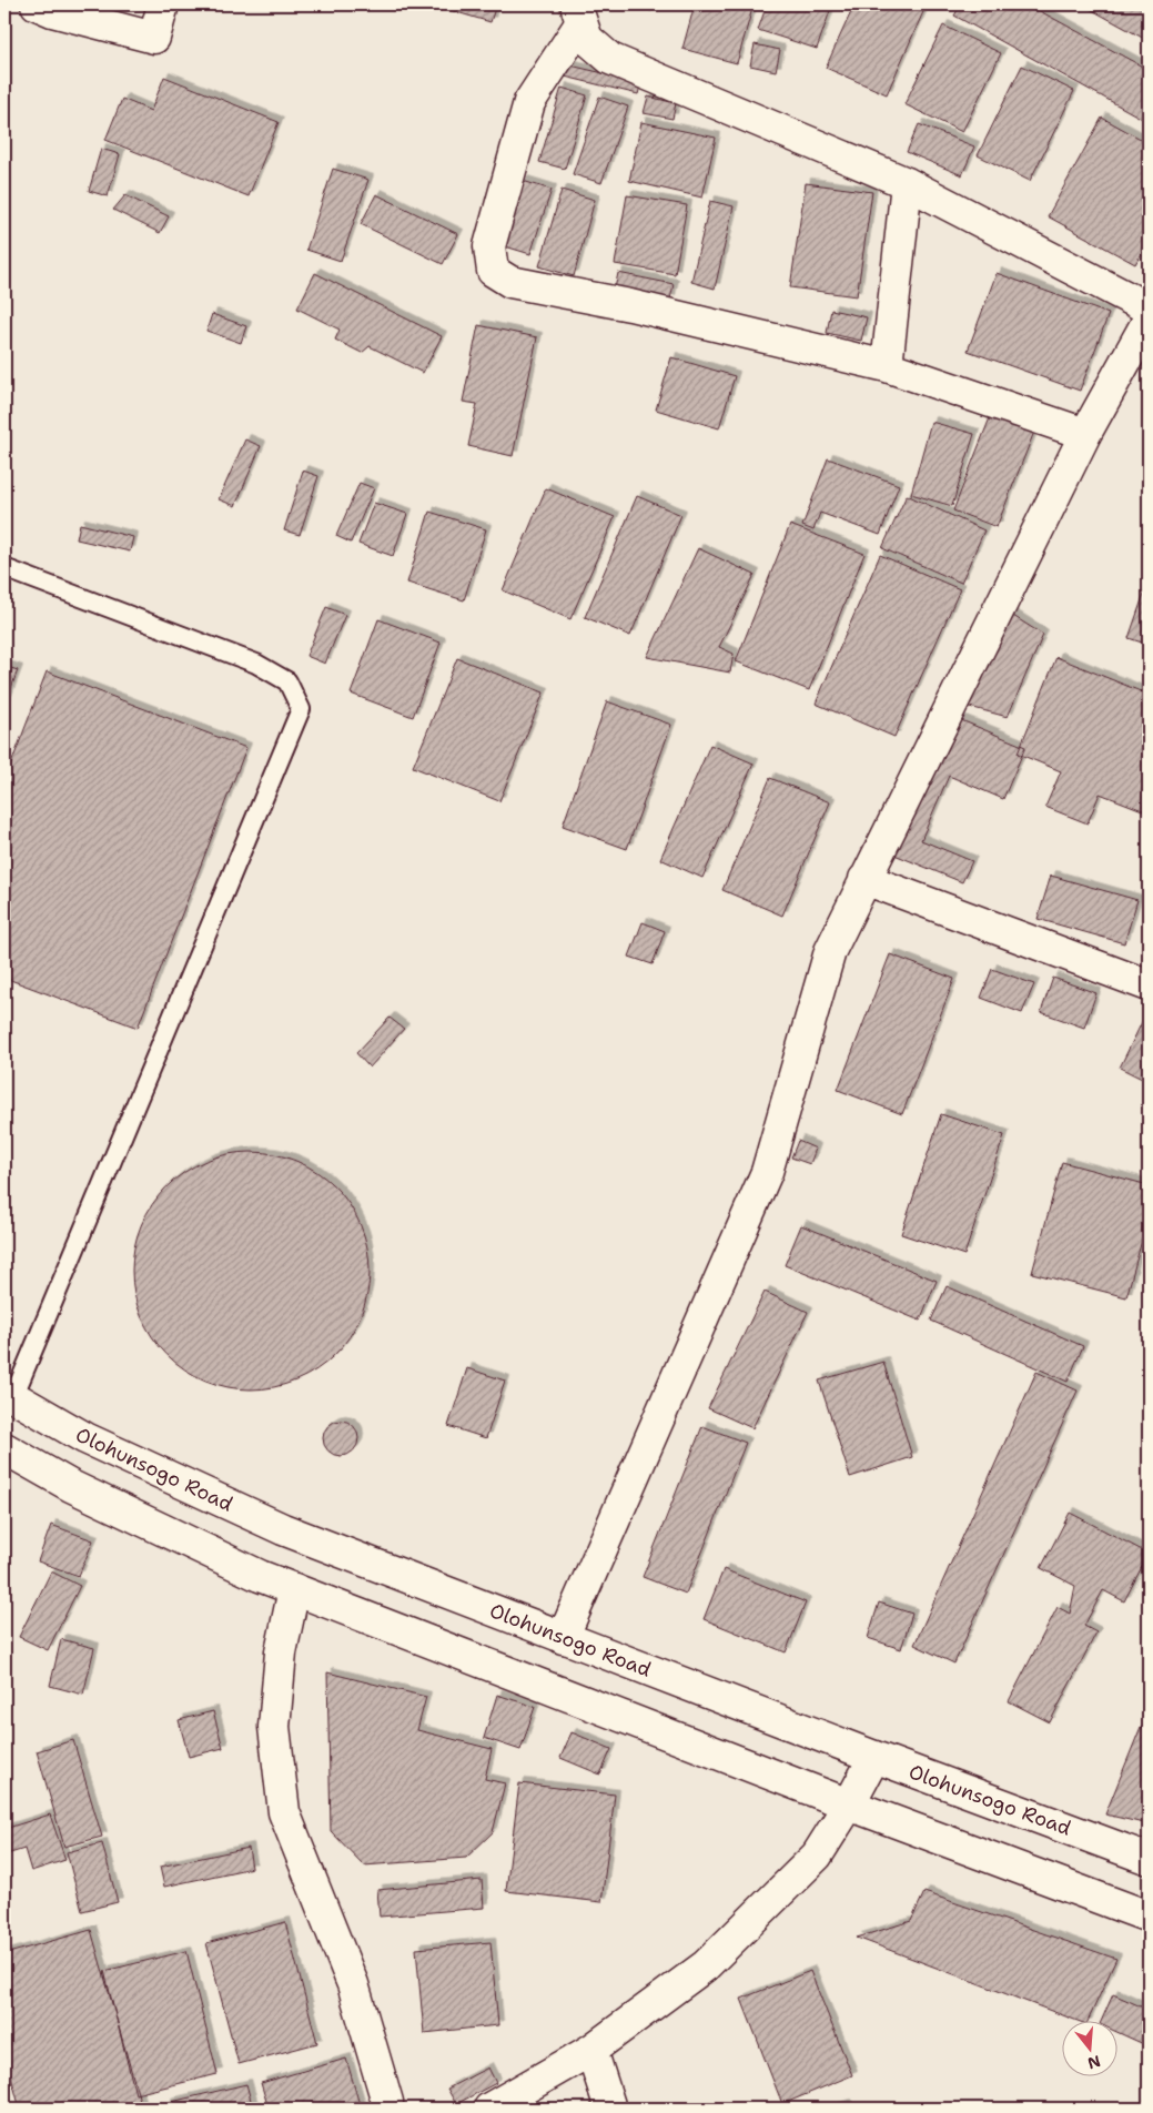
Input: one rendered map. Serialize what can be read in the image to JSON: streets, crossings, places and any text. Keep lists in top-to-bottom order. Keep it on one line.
{"streets":{"street":["Olohunsogo Road"]},"north":"bottom"}
